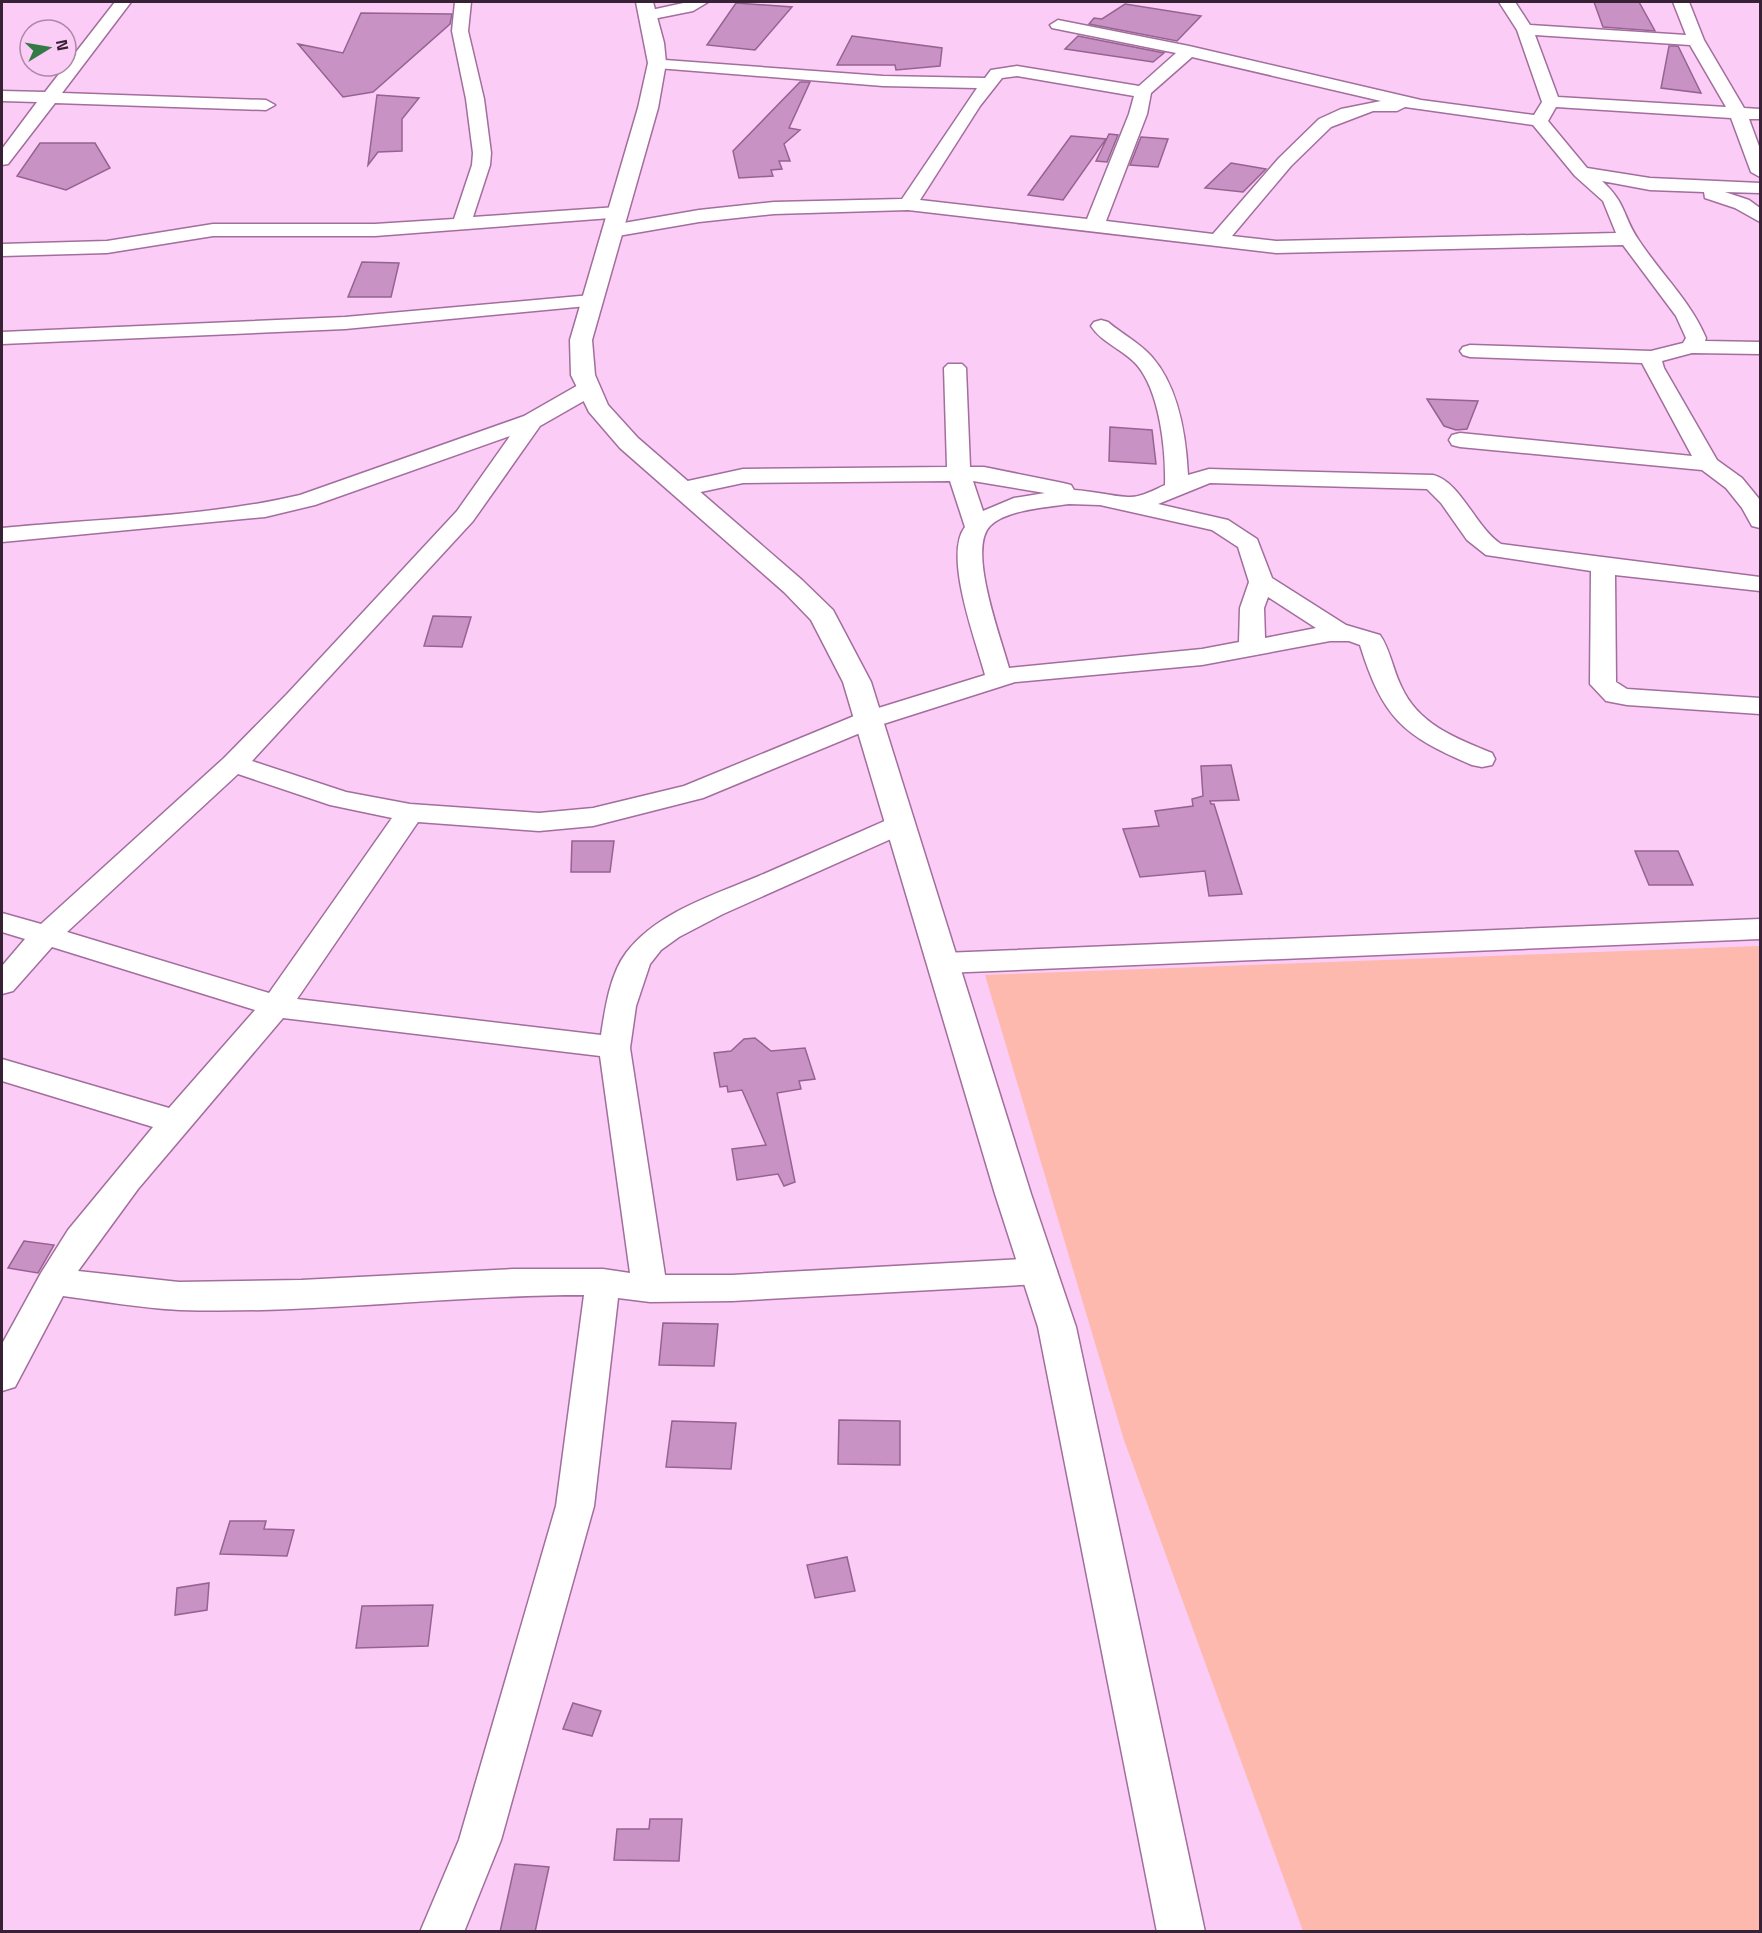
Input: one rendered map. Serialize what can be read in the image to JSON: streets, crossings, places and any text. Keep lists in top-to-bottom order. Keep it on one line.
{"north":"right"}
